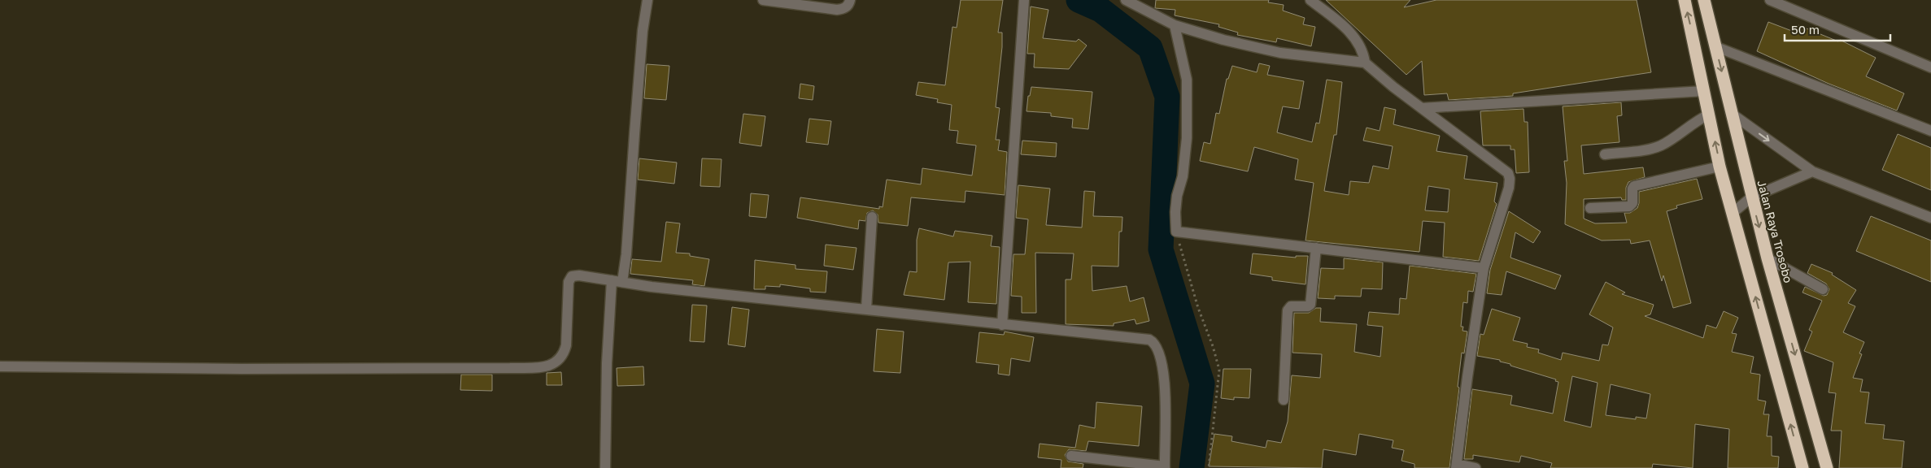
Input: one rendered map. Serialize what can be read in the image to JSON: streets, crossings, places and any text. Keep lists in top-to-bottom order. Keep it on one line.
{"streets":{"highway":["Jalan Raya Trosobo"]},"scale_bar":"50 m"}
